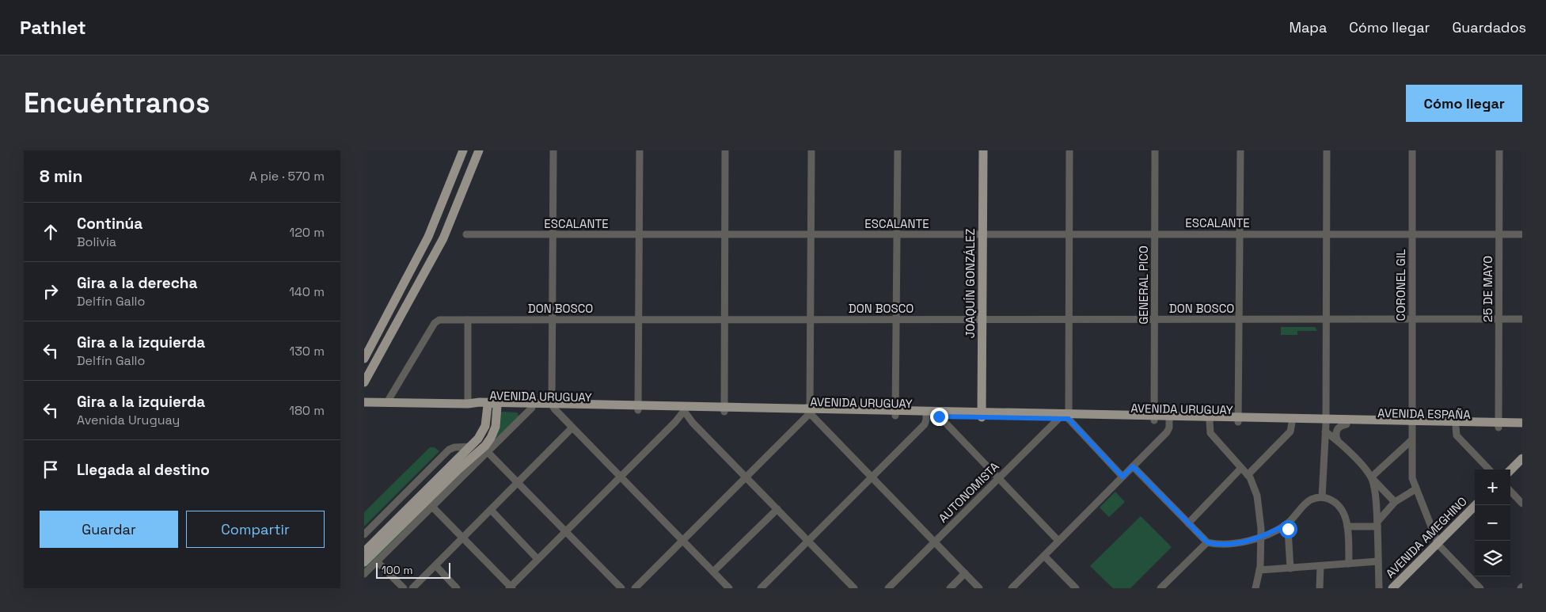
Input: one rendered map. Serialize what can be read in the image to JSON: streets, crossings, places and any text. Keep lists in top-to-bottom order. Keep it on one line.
{"streets":{"main road":["JOAQUÍN GONZÁLEZ","AVENIDA URUGUAY","AVENIDA ESPAÑA","AVENIDA AMEGHINO"],"street":["ESCALANTE","GENERAL PICO","CORONEL GIL","25 DE MAYO","DON BOSCO","AUTONOMISTA"]},"crossings":[["ESCALANTE","JOAQUÍN GONZÁLEZ"],["ESCALANTE","GENERAL PICO"],["ESCALANTE","CORONEL GIL"],["ESCALANTE","25 DE MAYO"],["JOAQUÍN GONZÁLEZ","DON BOSCO"],["JOAQUÍN GONZÁLEZ","AVENIDA URUGUAY"],["GENERAL PICO","DON BOSCO"],["GENERAL PICO","AVENIDA URUGUAY"],["CORONEL GIL","DON BOSCO"],["CORONEL GIL","AVENIDA ESPAÑA"],["CORONEL GIL","AVENIDA AMEGHINO"],["25 DE MAYO","DON BOSCO"],["25 DE MAYO","AVENIDA ESPAÑA"],["DON BOSCO","AVENIDA URUGUAY"],["AVENIDA URUGUAY","AVENIDA ESPAÑA"],["AVENIDA URUGUAY","AUTONOMISTA"]],"scale_bar":"100 m","page":{"header":"Pathlet","nav":["Mapa","Cómo llegar","Guardados"],"buttons":["Cómo llegar",["Guardar","Compartir"]],"title":"Encuéntranos","heading":["8 min","A pie · 570 m"],"list":[["Continúa","Bolivia","120 m"],["Gira a la derecha","Delfín Gallo","140 m"],["Gira a la izquierda","Delfín Gallo","130 m"],["Gira a la izquierda","Avenida Uruguay","180 m"],"Llegada al destino"],"map_buttons":["+","−"],"scale":"100 m"}}
